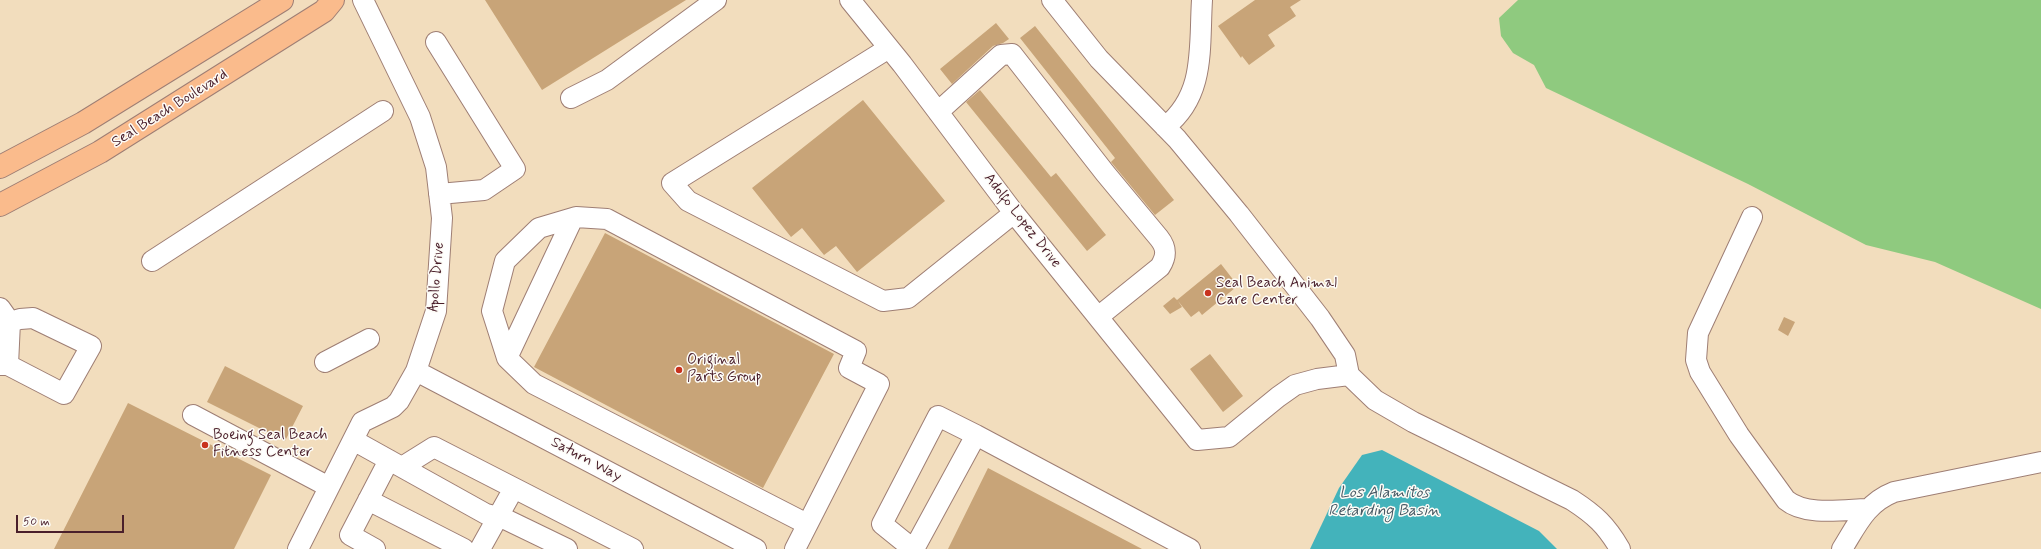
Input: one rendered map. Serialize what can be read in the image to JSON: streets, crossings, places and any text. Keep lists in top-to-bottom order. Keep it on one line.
{"streets":{"main road":["Seal Beach Boulevard"],"lane":["Adolfo Lopez Drive","Apollo Drive","Saturn Way"]},"crossings":[["Apollo Drive","Saturn Way"]],"water":["Los Alamitos Retarding Basin"],"places":["Seal Beach Animal Care Center","Original Parts Group","Boeing Seal Beach Fitness Center"],"scale_bar":"50 m"}
